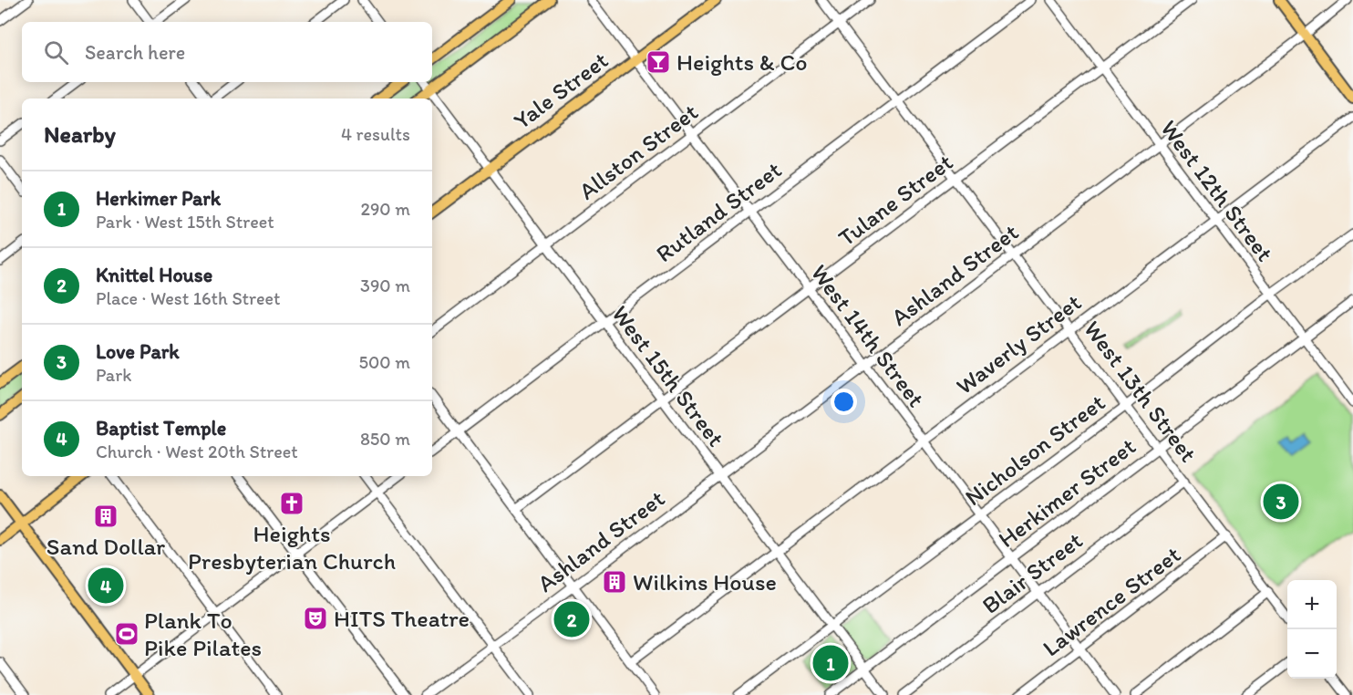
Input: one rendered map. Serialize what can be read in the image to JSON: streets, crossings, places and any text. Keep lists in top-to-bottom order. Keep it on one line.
{"streets":{"main road":["Yale Street"],"street":["Allston Street","West 12th Street","Tulane Street","Rutland Street","Ashland Street","West 14th Street","Waverly Street","West 15th Street","West 13th Street","Nicholson Street","Herkimer Street","Blair Street","Lawrence Street"]},"crossings":[["Yale Street","West 14th Street"],["Yale Street","West 15th Street"],["Allston Street","West 14th Street"],["Allston Street","West 15th Street"],["Allston Street","West 13th Street"],["West 12th Street","Tulane Street"],["West 12th Street","Ashland Street"],["West 12th Street","Waverly Street"],["West 12th Street","Nicholson Street"],["West 12th Street","Herkimer Street"],["Tulane Street","West 14th Street"],["Tulane Street","West 15th Street"],["Tulane Street","West 13th Street"],["Rutland Street","West 14th Street"],["Rutland Street","West 15th Street"],["Rutland Street","West 13th Street"],["Ashland Street","West 14th Street"],["Ashland Street","West 15th Street"],["Ashland Street","West 13th Street"],["West 14th Street","Waverly Street"],["West 14th Street","Nicholson Street"],["West 14th Street","Herkimer Street"],["West 14th Street","Blair Street"],["West 14th Street","Lawrence Street"],["Waverly Street","West 15th Street"],["Waverly Street","West 13th Street"],["West 15th Street","Nicholson Street"],["West 15th Street","Herkimer Street"],["West 13th Street","Nicholson Street"],["West 13th Street","Herkimer Street"],["West 13th Street","Blair Street"],["West 13th Street","Lawrence Street"]],"places":{"bar":["Heights & Co"],"church":["Heights Presbyterian Church"],"building":["Sand Dollar","Wilkins House"],"theatre":["HITS Theatre"],"sports":["Plank To Pike Pilates"]},"page":{"search":"Search here","heading":["Nearby","4 results"],"list":[{"mark":"1","name":"Herkimer Park","note":"Park · West 15th Street","value":"290 m"},{"mark":"2","name":"Knittel House","note":"Place · West 16th Street","value":"390 m"},{"mark":"3","name":"Love Park","note":"Park","value":"500 m"},{"mark":"4","name":"Baptist Temple","note":"Church · West 20th Street","value":"850 m"}],"pins":["3","4","2","1"],"map_buttons":["+","−"]}}
